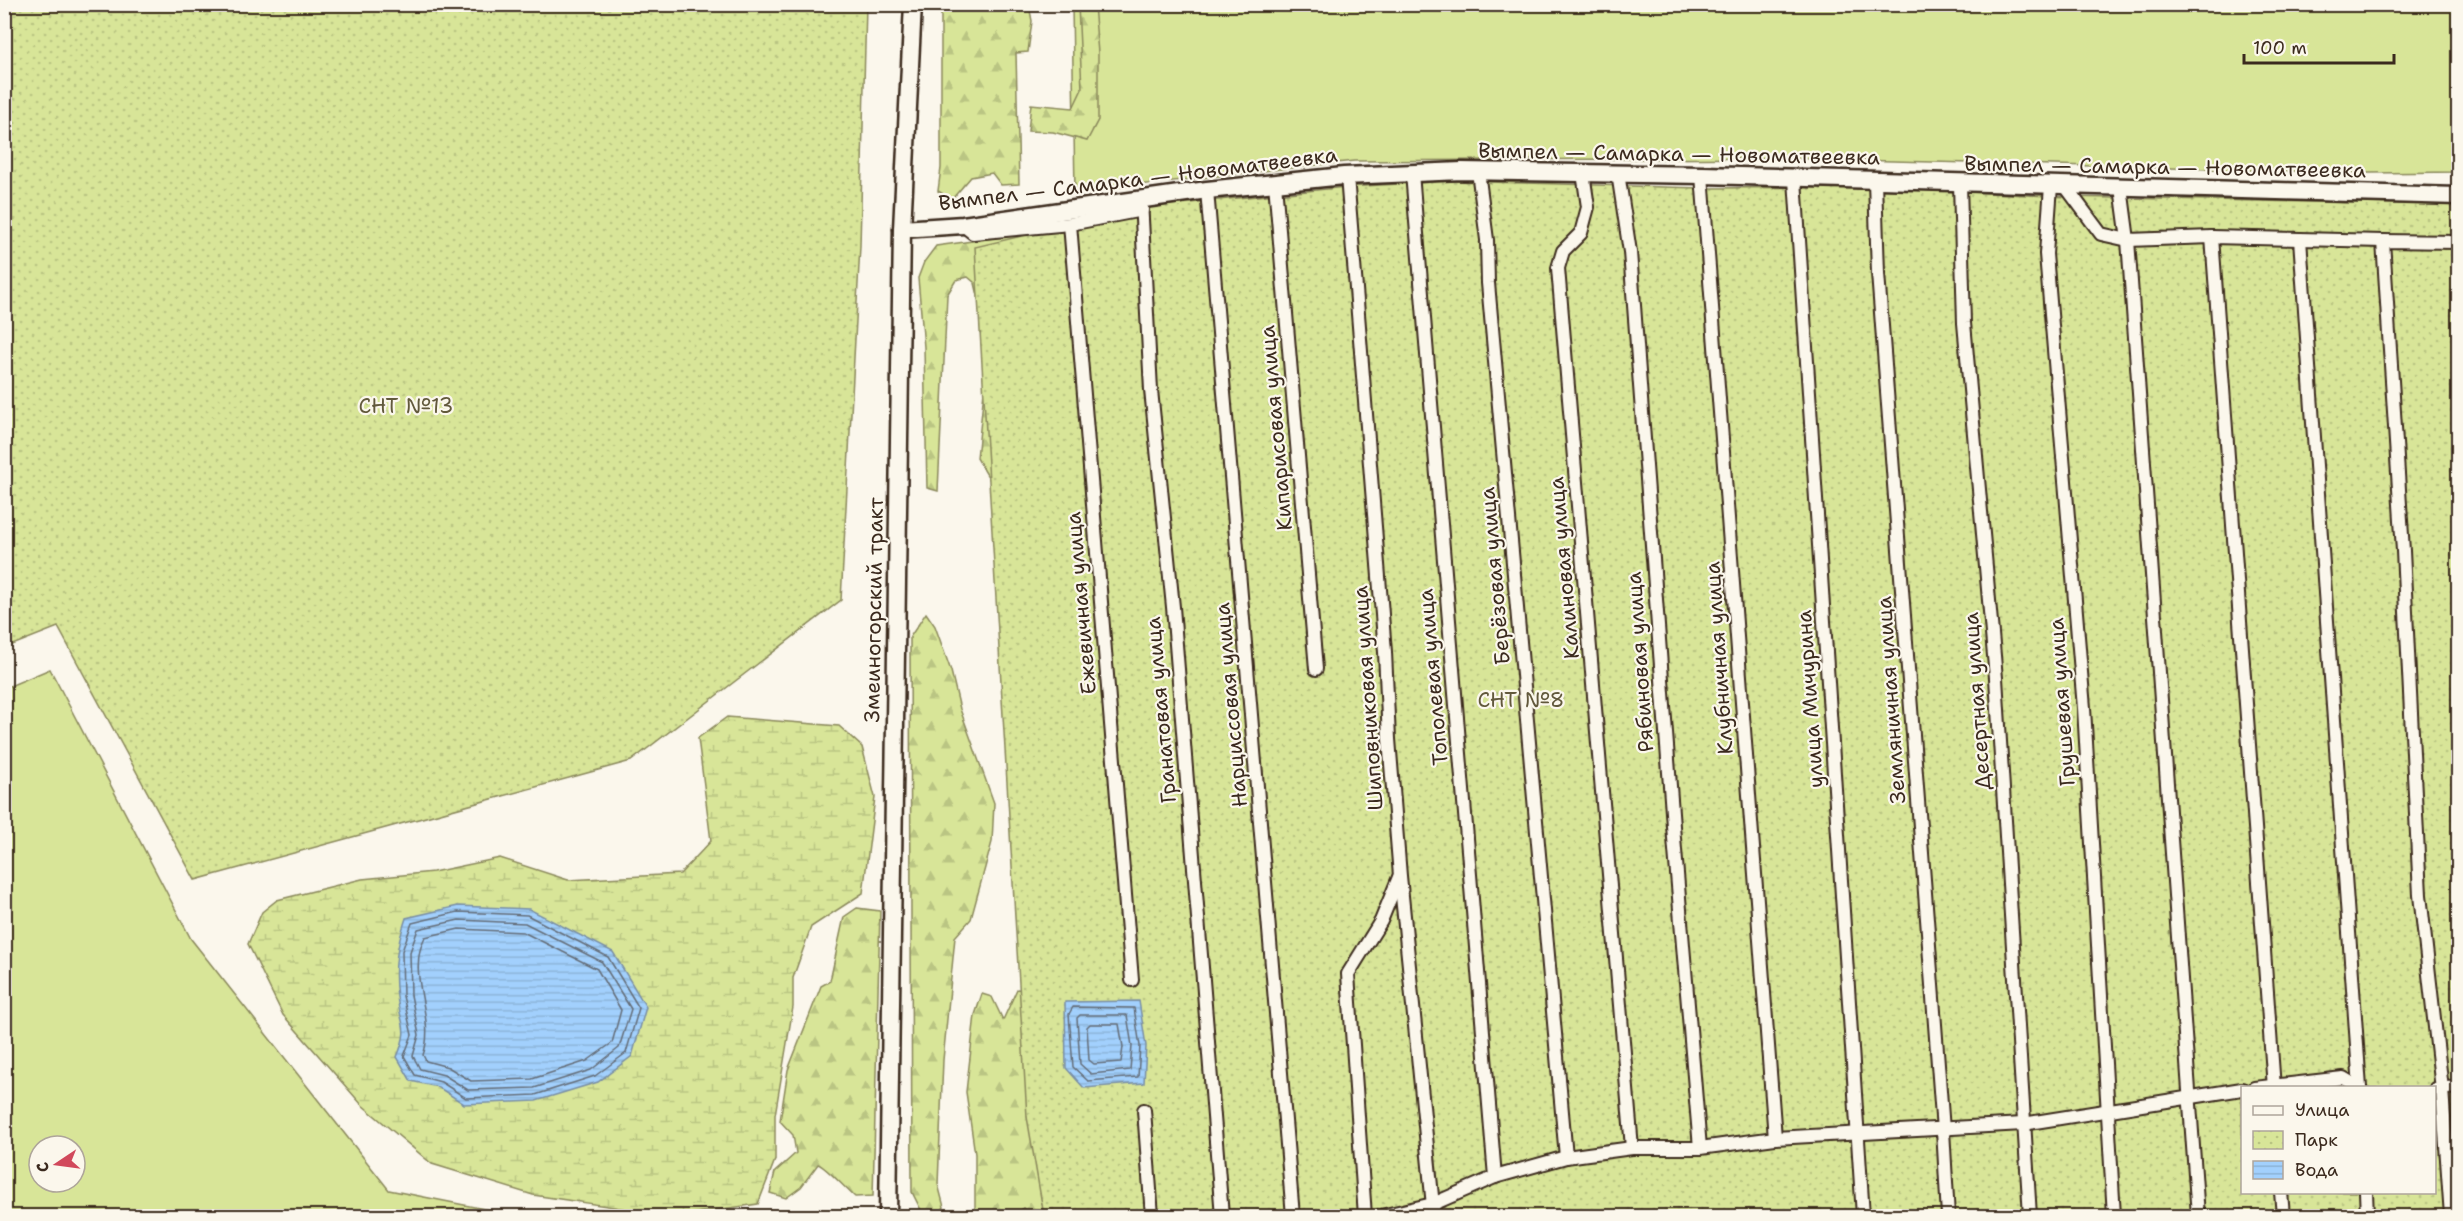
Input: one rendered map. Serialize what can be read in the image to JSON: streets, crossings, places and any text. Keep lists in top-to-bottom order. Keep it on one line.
{"streets":{"main road":["Вымпел — Самарка — Новоматвеевка","Змеиногорский тракт"],"street":["Кипарисовая улица","Калиновая улица","Берёзовая улица","Ежевичная улица","Клубничная улица","Рябиновая улица","Тополевая улица","Шиповниковая улица","улица Мичурина","Земляничная улица","Десертная улица","Грушевая улица","Нарциссовая улица","Гранатовая улица"]},"crossings":[["Вымпел — Самарка — Новоматвеевка","Кипарисовая улица"],["Вымпел — Самарка — Новоматвеевка","Калиновая улица"],["Вымпел — Самарка — Новоматвеевка","Берёзовая улица"],["Вымпел — Самарка — Новоматвеевка","Змеиногорский тракт"],["Вымпел — Самарка — Новоматвеевка","Клубничная улица"],["Вымпел — Самарка — Новоматвеевка","Рябиновая улица"],["Вымпел — Самарка — Новоматвеевка","Тополевая улица"],["Вымпел — Самарка — Новоматвеевка","Шиповниковая улица"],["Вымпел — Самарка — Новоматвеевка","улица Мичурина"],["Вымпел — Самарка — Новоматвеевка","Земляничная улица"],["Вымпел — Самарка — Новоматвеевка","Десертная улица"],["Вымпел — Самарка — Новоматвеевка","Грушевая улица"],["Вымпел — Самарка — Новоматвеевка","Нарциссовая улица"],["Вымпел — Самарка — Новоматвеевка","Гранатовая улица"]],"parks":["СНТ №13","СНТ №8"],"legend":["Улица","Парк","Вода"],"scale_bar":"100 m","north":"left"}
